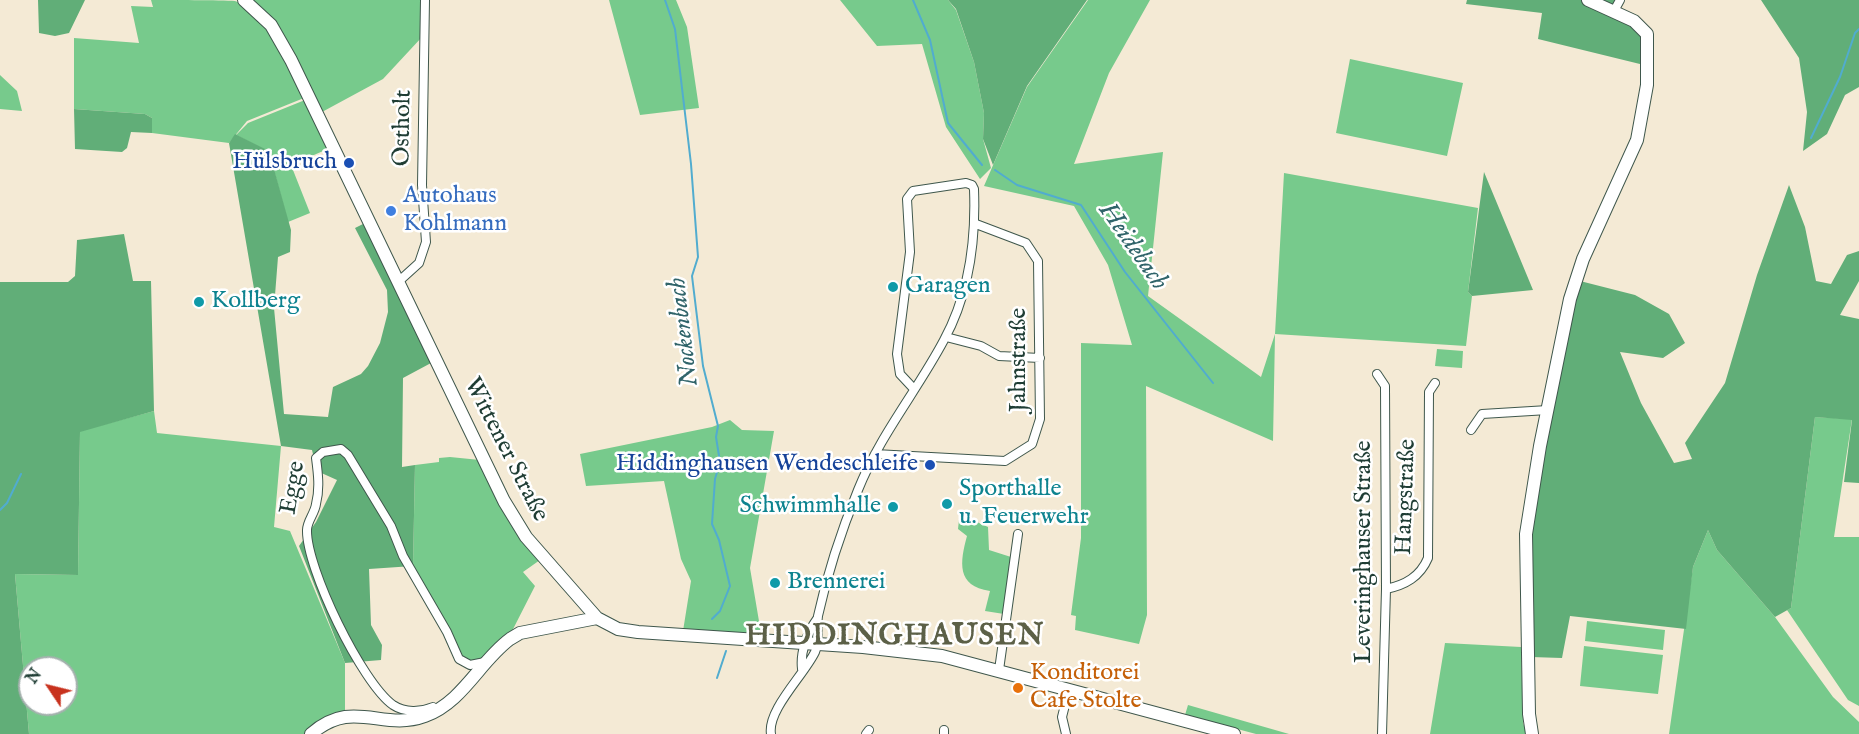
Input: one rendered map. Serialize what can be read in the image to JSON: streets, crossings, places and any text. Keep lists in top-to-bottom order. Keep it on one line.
{"streets":{"main road":["Wittener Straße"],"street":["Ostholt","Jahnstraße","Egge","Hangstraße","Leveringhauser Straße"]},"crossings":[["Ostholt","Wittener Straße"],["Hangstraße","Leveringhauser Straße"]],"districts":["HIDDINGHAUSEN"],"water":["Heidebach","Nockenbach"],"places":["Hülsbruch","Autohaus Kohlmann","Garagen","Kollberg","Hiddinghausen Wendeschleife","Sporthalle u. Feuerwehr","Schwimmhalle","Brennerei","Konditorei Cafe Stolte"],"north":"top left"}
